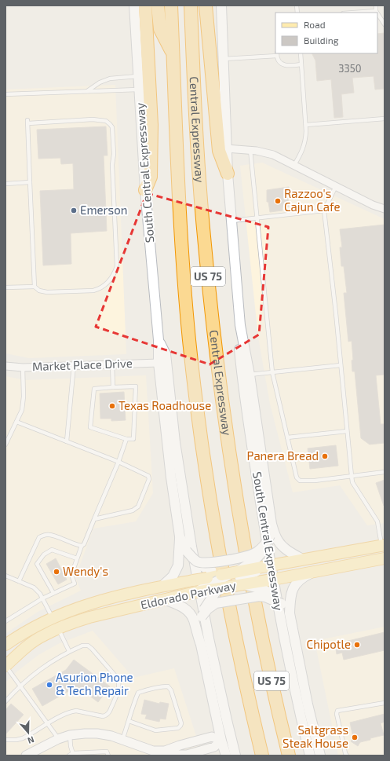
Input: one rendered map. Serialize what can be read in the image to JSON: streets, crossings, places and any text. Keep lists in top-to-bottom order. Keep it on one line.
{"streets":{"highway":["Central Expressway","US 75"],"main road":["South Central Expressway","Eldorado Parkway"],"street":["Market Place Drive"]},"crossings":[["South Central Expressway","Market Place Drive"]],"places":["Razzoo's Cajun Cafe","Emerson","Texas Roadhouse","Panera Bread","Wendy's","Chipotle","Asurion Phone & Tech Repair","Saltgrass Steak House"],"house_numbers":["3350"],"legend":["Road","Building"],"north":"bottom"}
